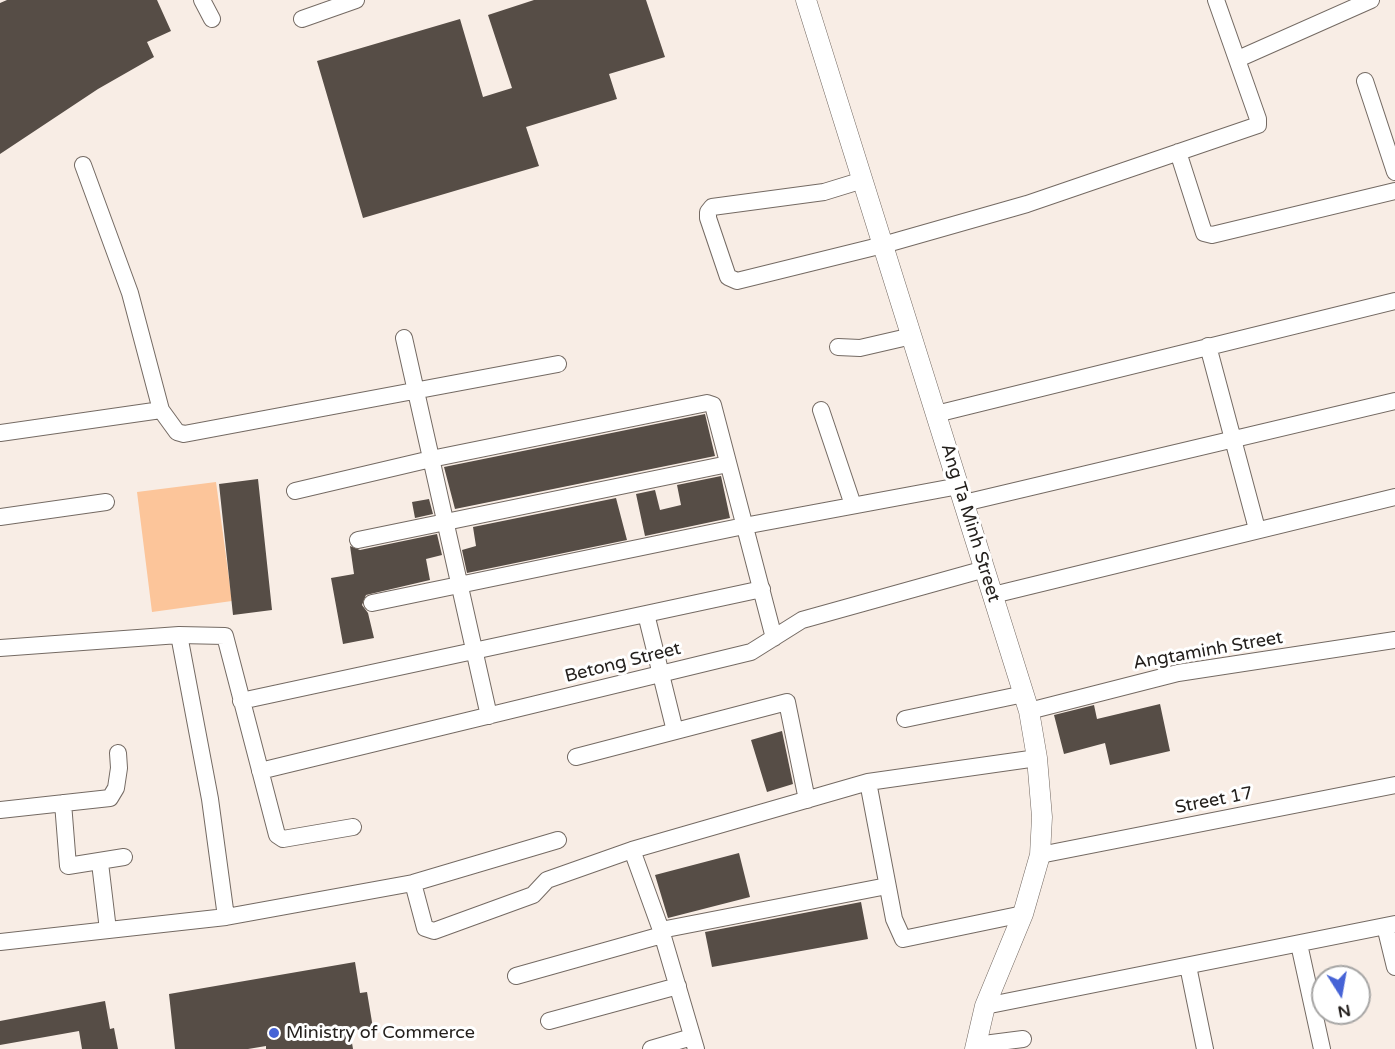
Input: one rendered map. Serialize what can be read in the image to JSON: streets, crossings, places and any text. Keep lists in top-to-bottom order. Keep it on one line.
{"streets":{"street":["Ang Ta Minh Street","Angtaminh Street","Betong Street","Street 17"]},"crossings":[["Ang Ta Minh Street","Angtaminh Street"],["Ang Ta Minh Street","Betong Street"],["Ang Ta Minh Street","Street 17"]],"places":["Ministry of Commerce"],"north":"bottom"}
